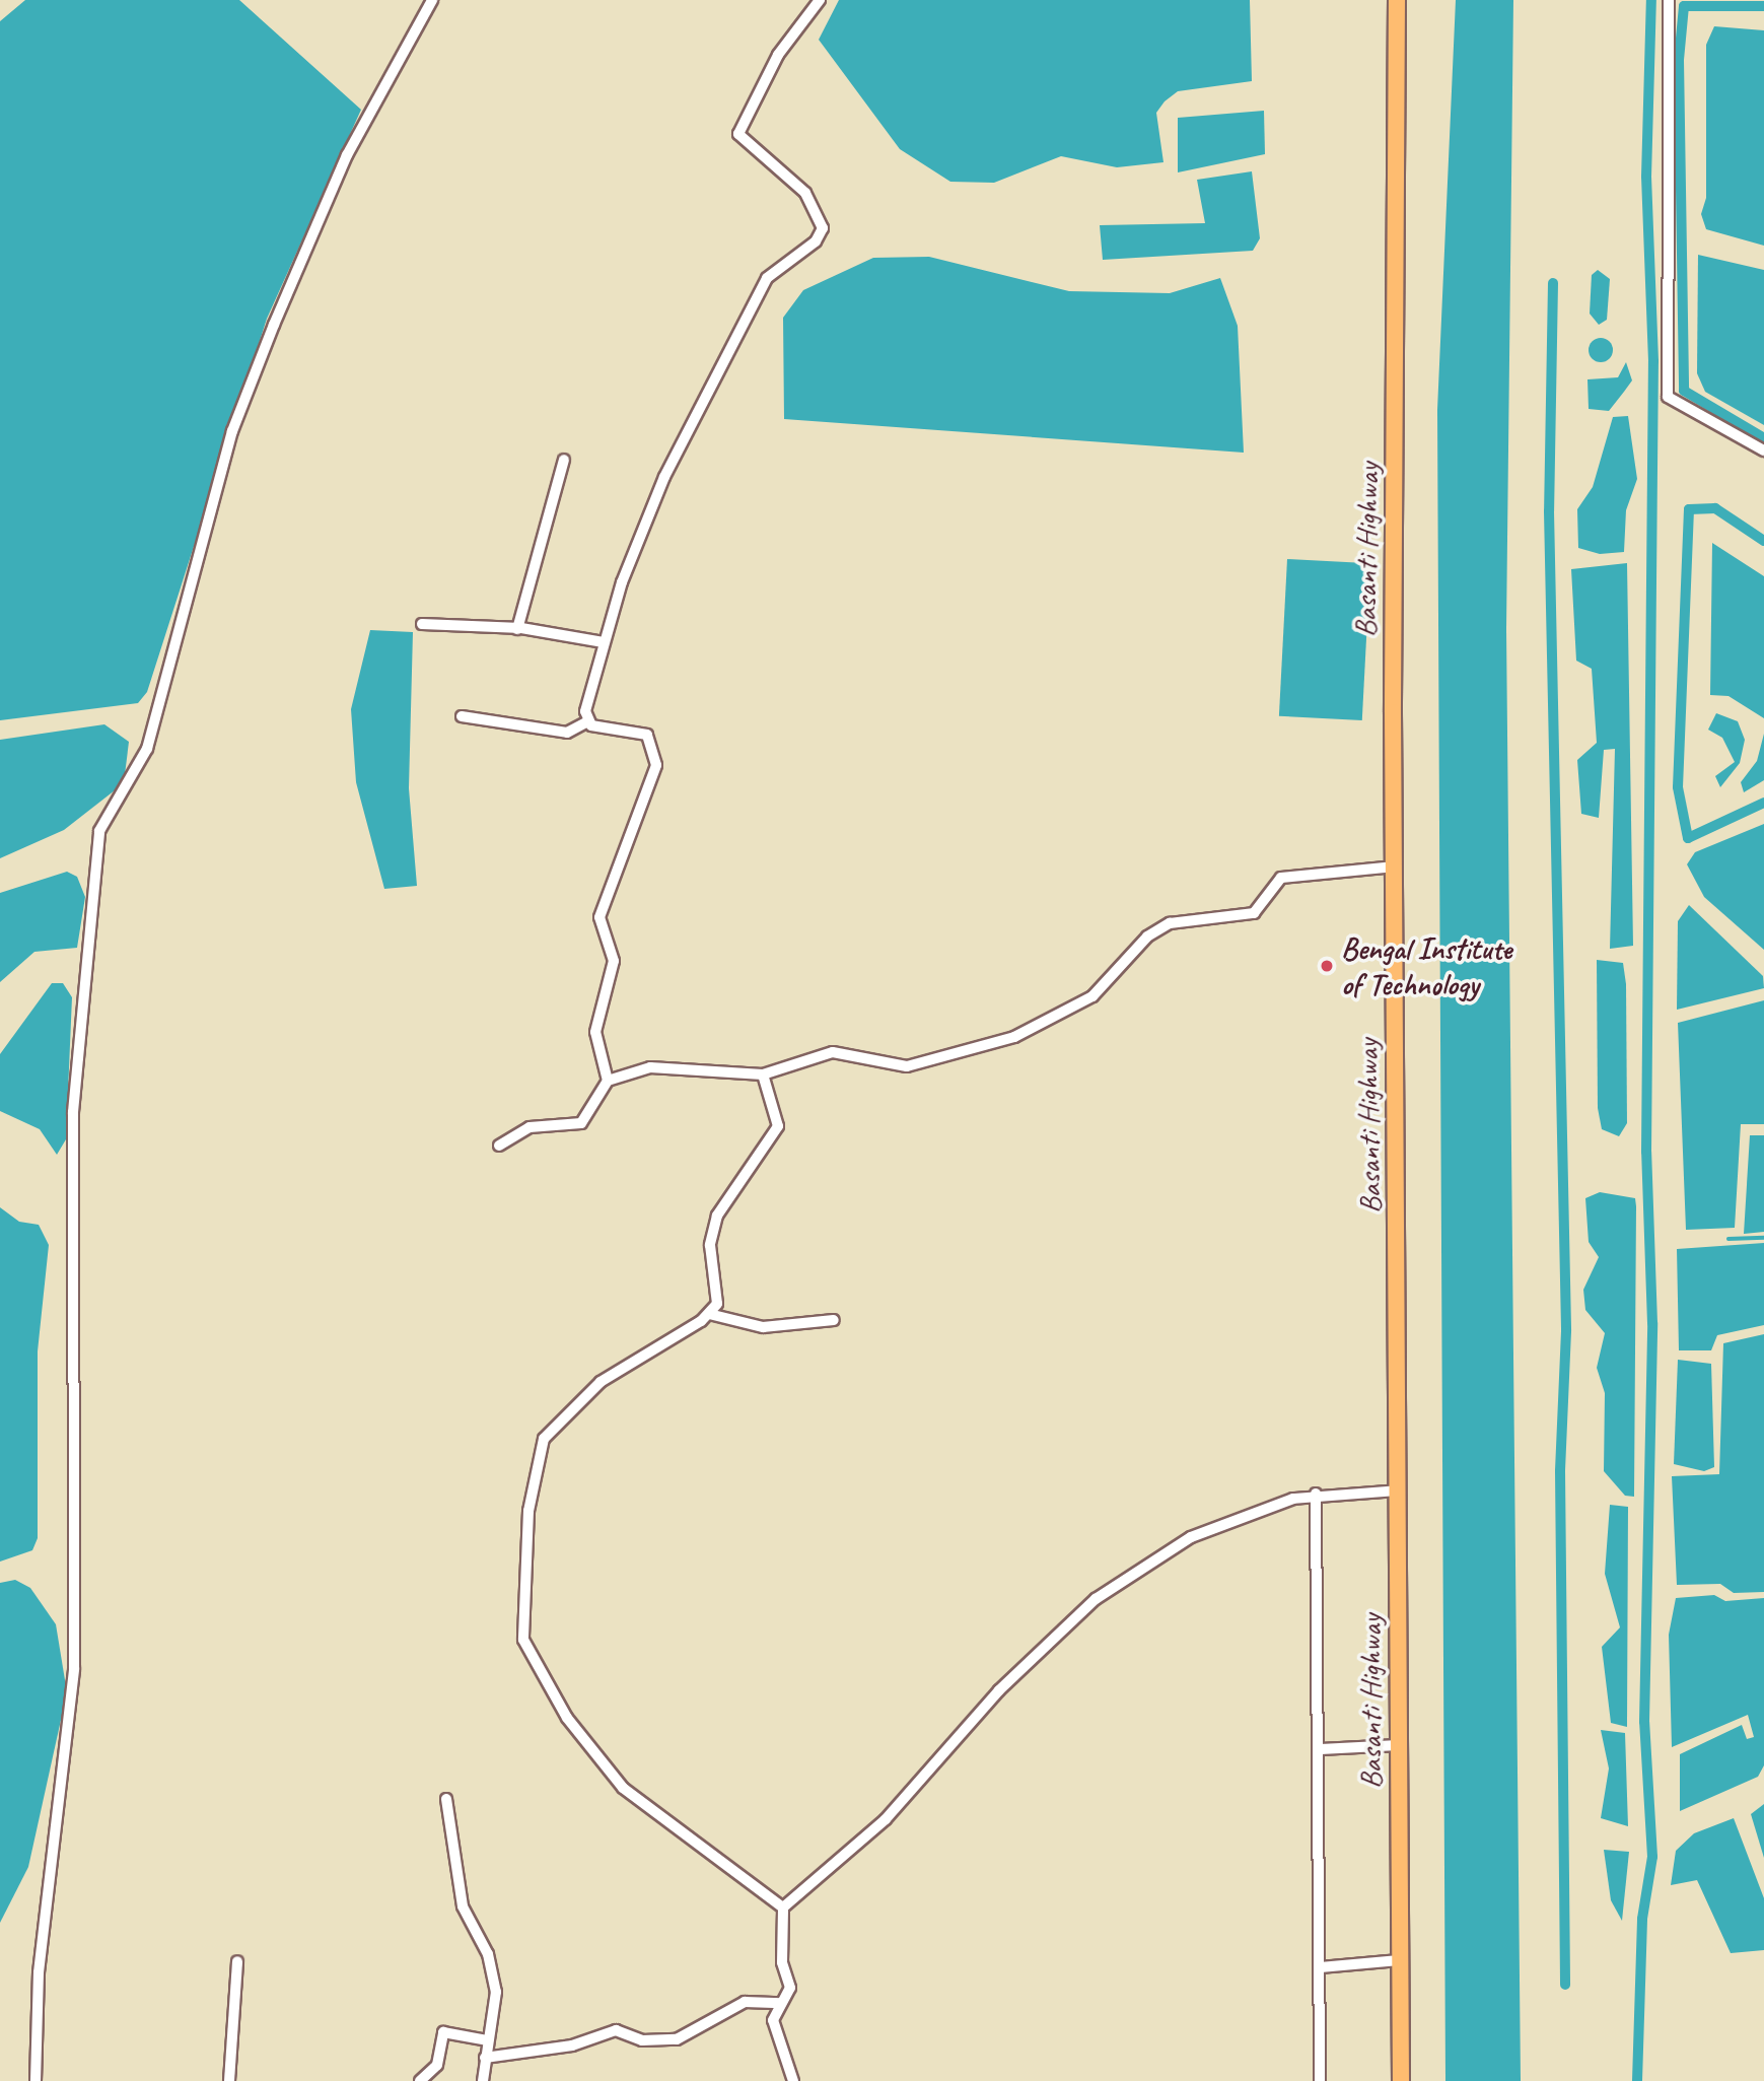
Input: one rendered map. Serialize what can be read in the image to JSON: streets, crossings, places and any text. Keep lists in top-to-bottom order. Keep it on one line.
{"streets":{"main road":["Basanti Highway"]},"places":["Bengal Institute of Technology"]}
